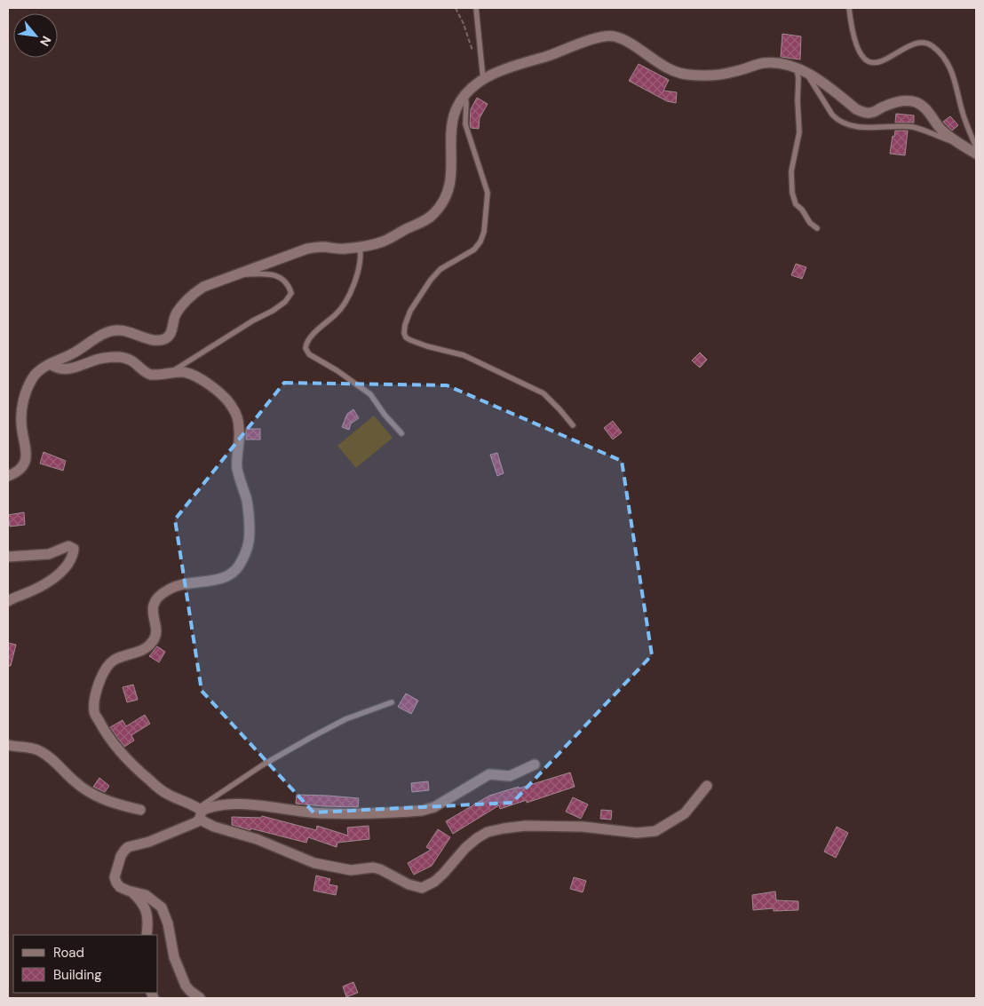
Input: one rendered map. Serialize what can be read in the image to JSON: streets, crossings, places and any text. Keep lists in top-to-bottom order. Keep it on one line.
{"legend":["Road","Building"],"north":"bottom right"}
